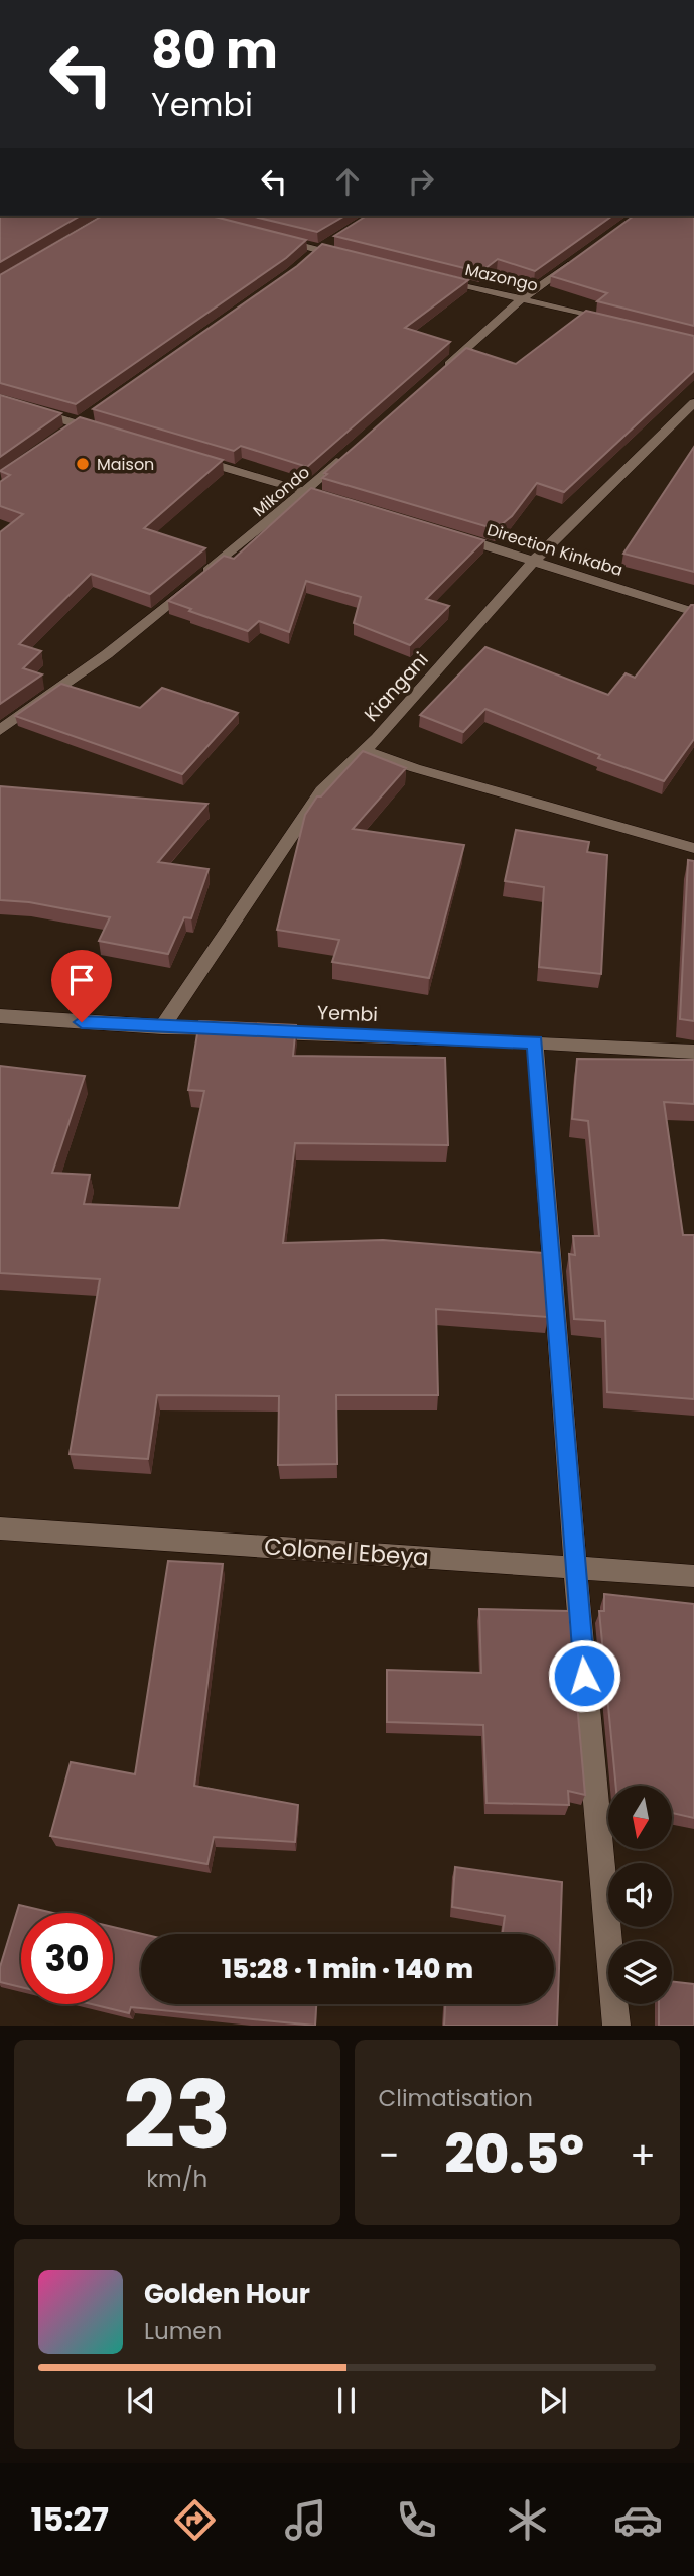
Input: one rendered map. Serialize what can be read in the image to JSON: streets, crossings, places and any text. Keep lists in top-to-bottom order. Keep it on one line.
{"streets":{"street":["Mazongo","Mikondo","Direction Kinkaba","Kiangani","Yembi","Colonel Ebeya"]},"crossings":[["Direction Kinkaba","Kiangani"],["Kiangani","Yembi"]],"places":["Maison"],"north":"bottom","page":{"turn":["80 m","Yembi"],"limit":"30","trip":"15:28 · 1 min · 140 m","tile":[["23","km/h"],"Climatisation"],"heat":["−","20.5°","+"],"song":["Golden Hour","Lumen"],"tabs":"15:27"}}
